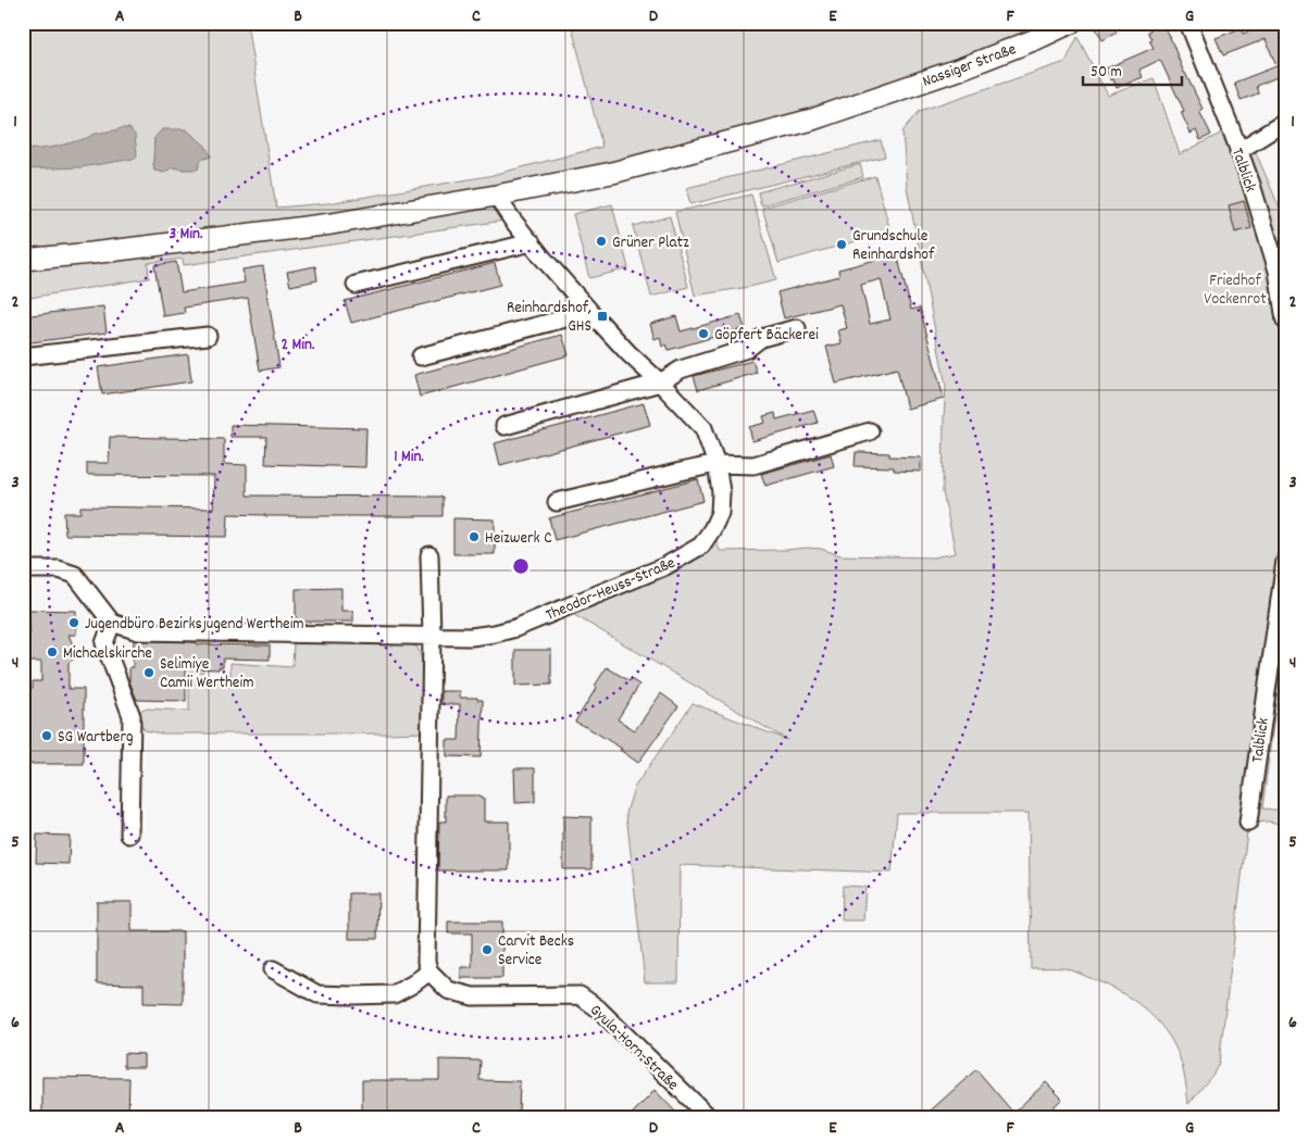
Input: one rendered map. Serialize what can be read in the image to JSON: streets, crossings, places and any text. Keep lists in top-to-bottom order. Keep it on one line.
{"streets":{"main road":["Nassiger Straße"],"street":["Talblick","Theodor-Heuss-Straße","Gyula-Horn-Straße"]},"crossings":[["Nassiger Straße","Theodor-Heuss-Straße"]],"parks":["Friedhof Vockenrot"],"places":{"other":["Grüner Platz","Grundschule Reinhardshof","Göpfert Bäckerei","Heizwerk C","Jugendbüro Bezirksjugend Wertheim","Michaelskirche","Selimiye Camii Wertheim","SG Wartberg","Carvit Becks Service"],"transit":["Reinhardshof, GHS"]},"scale_bar":"50 m","grid":{"columns":["A","B","C","D","E","F","G"],"rows":["1","2","3","4","5","6"]},"rings":["3 Min.","2 Min.","1 Min."]}
